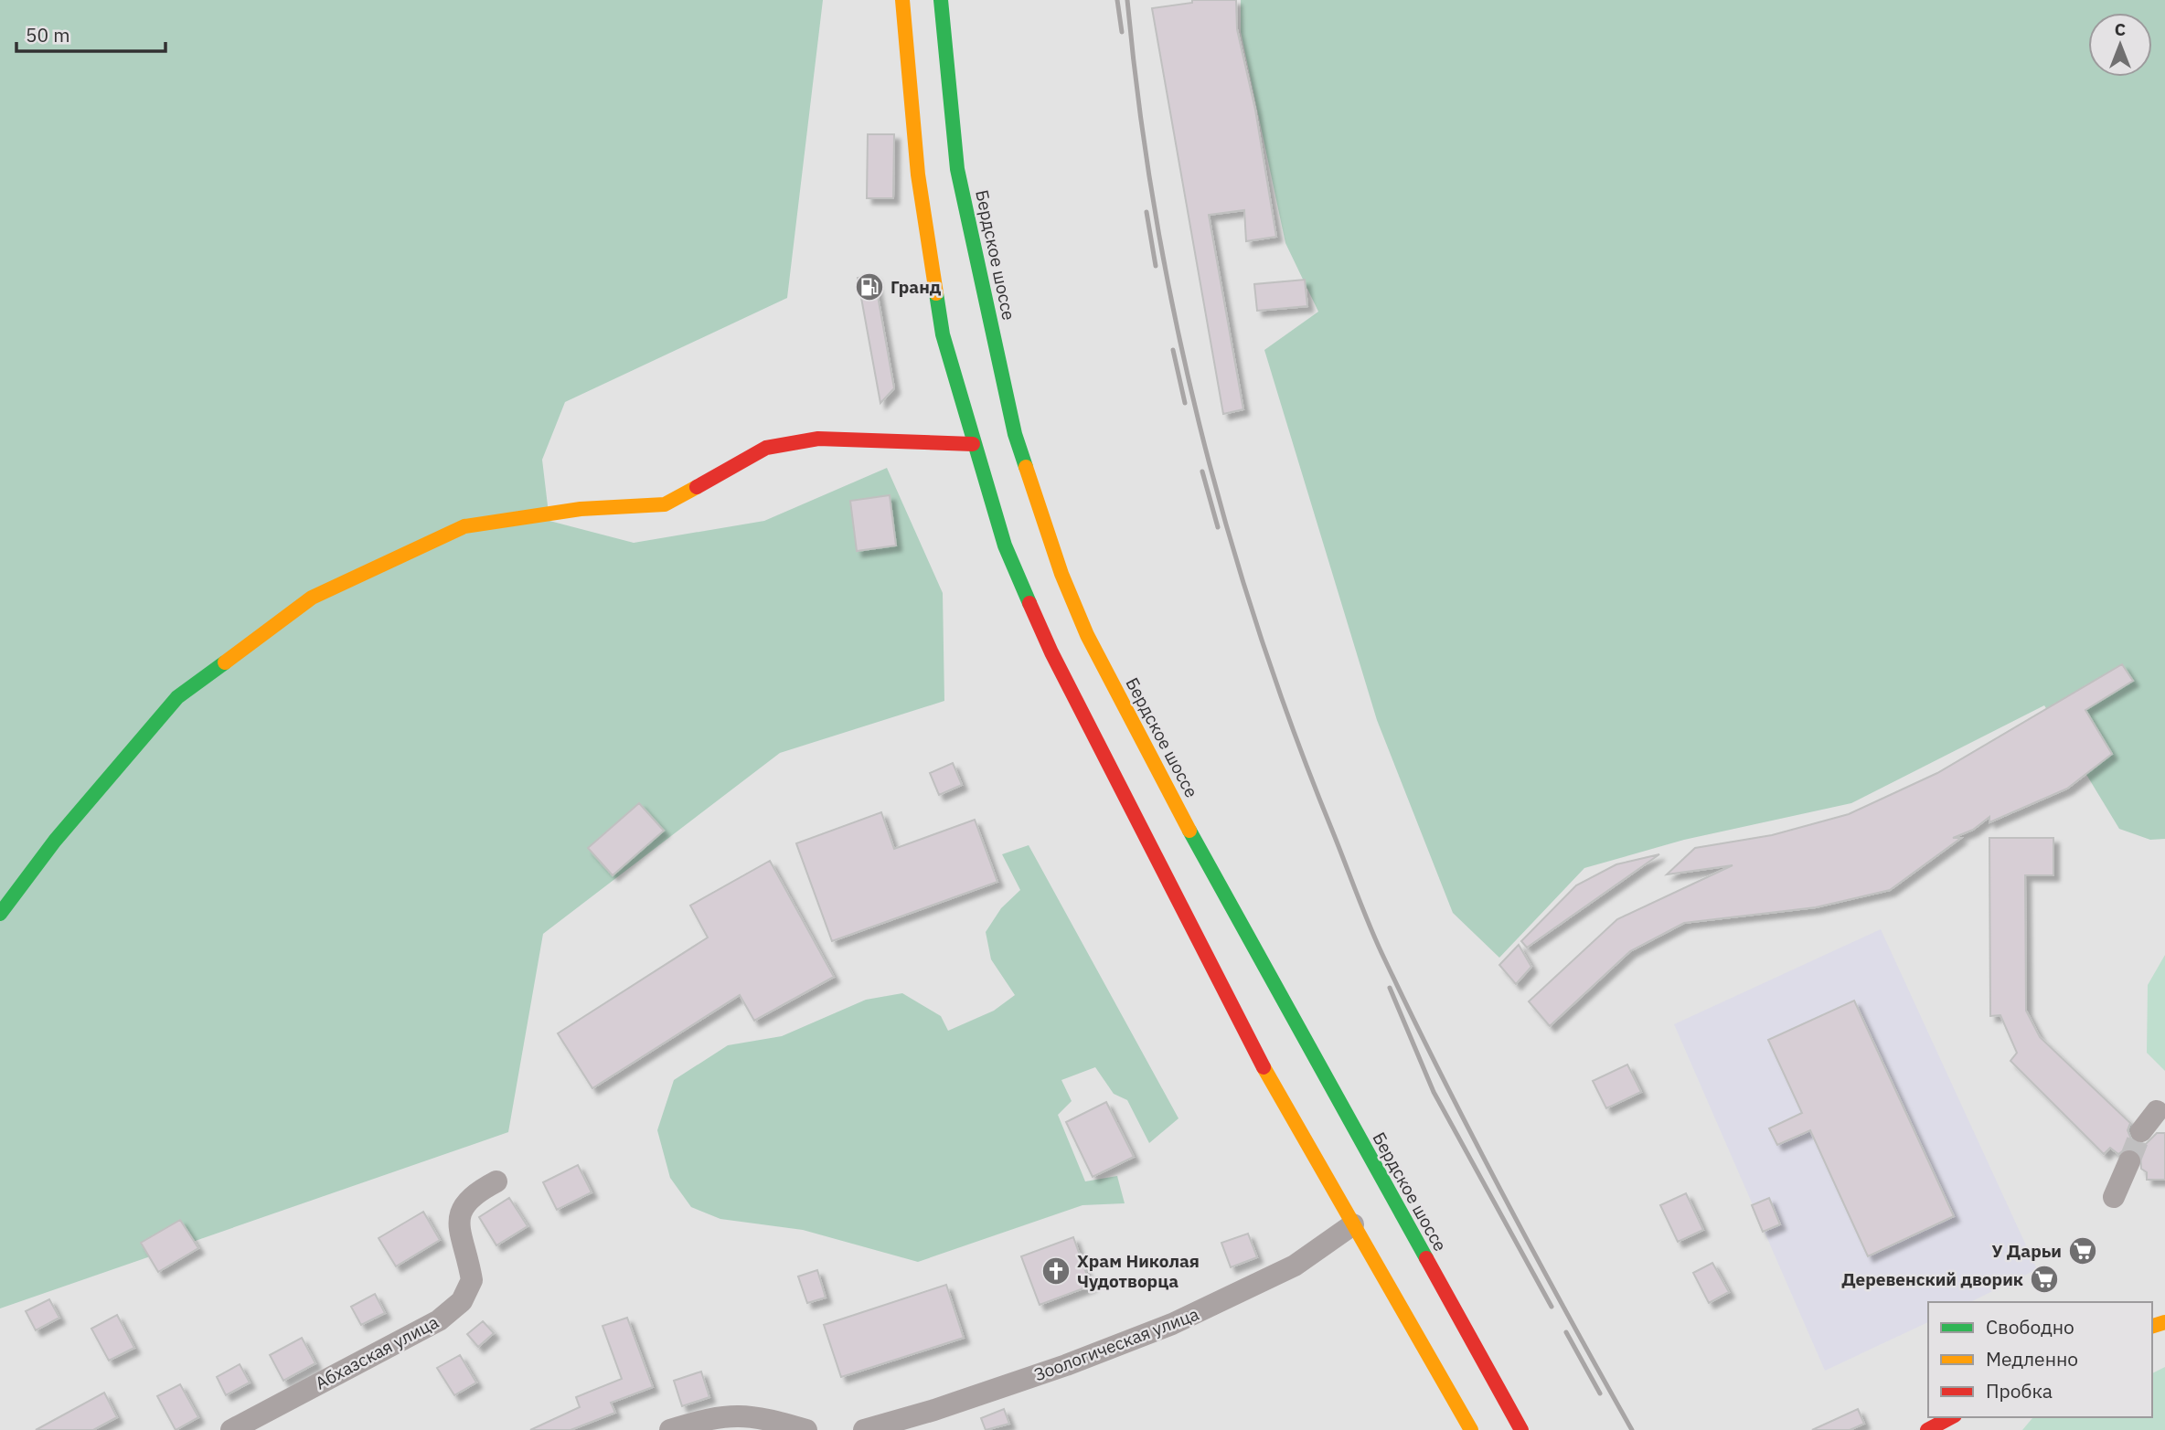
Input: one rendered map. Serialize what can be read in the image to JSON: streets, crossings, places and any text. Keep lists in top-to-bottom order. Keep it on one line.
{"streets":{"main road":["Бердское шоссе"],"street":["Зоологическая улица","Абхазская улица"]},"places":{"fuel station":["Гранд"],"supermarket":["У Дарьи","Деревенский дворик"],"church":["Храм Николая Чудотворца"]},"legend":["Свободно","Медленно","Пробка"],"scale_bar":"50 m","north":"top"}
